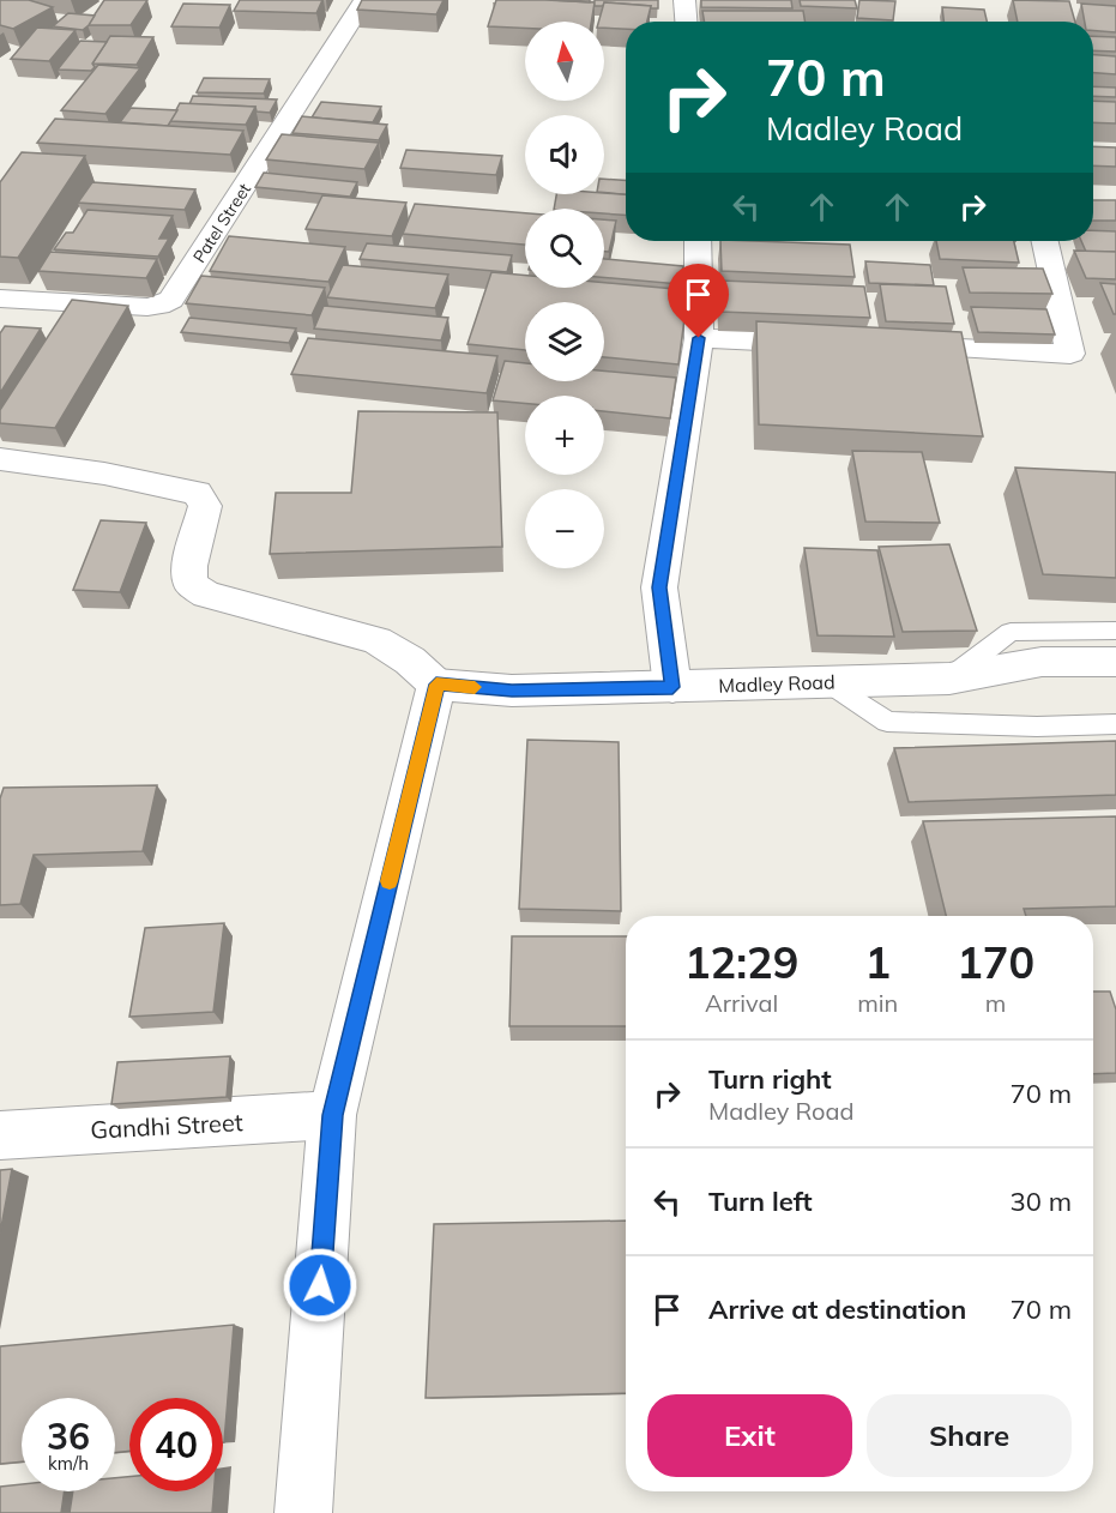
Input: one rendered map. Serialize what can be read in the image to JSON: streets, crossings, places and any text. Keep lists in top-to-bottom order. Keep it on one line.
{"streets":{"street":["Patel Street","Madley Road","Gandhi Street"]},"north":"top","page":{"map_buttons":["+","−"],"turn":["70 m","Madley Road"],"eta":["12:29","Arrival","1","min","170","m"],"list":[{"name":"Turn right","note":"Madley Road","value":"70 m"},{"name":"Turn left","value":"30 m"},{"name":"Arrive at destination","value":"70 m"}],"buttons":["Exit","Share"],"speed":"36 km/h","limit":"40"}}
